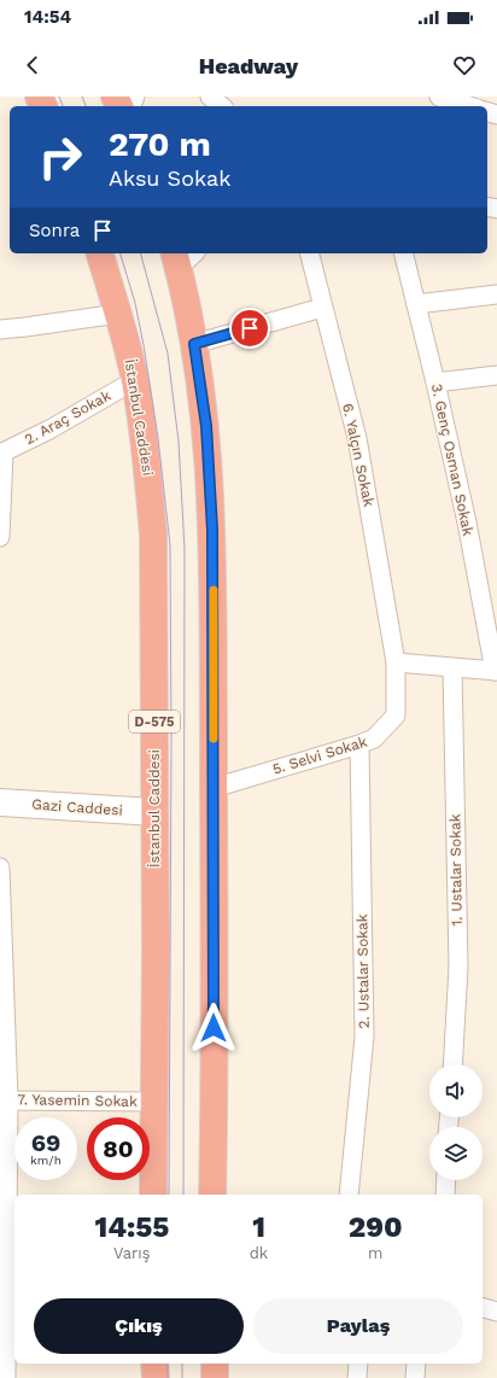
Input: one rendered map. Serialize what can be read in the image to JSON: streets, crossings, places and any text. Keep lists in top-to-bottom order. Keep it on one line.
{"streets":{"highway":["İstanbul Caddesi","D-575"],"street":["2. Araç Sokak","6. Yalçın Sokak","3. Genç Osman Sokak","5. Selvi Sokak","Gazi Caddesi","1. Ustalar Sokak","2. Ustalar Sokak","7. Yasemin Sokak"]},"crossings":[["2. Araç Sokak","İstanbul Caddesi"],["İstanbul Caddesi","Gazi Caddesi"],["İstanbul Caddesi","7. Yasemin Sokak"],["6. Yalçın Sokak","5. Selvi Sokak"],["5. Selvi Sokak","2. Ustalar Sokak"]],"page":{"status":"14:54","header":"Headway","turn":["270 m","Aksu Sokak"],"then":"Sonra","speed":"69 km/h","limit":"80","eta":["14:55","Varış","1","dk","290","m"],"buttons":["Çıkış","Paylaş"]}}
